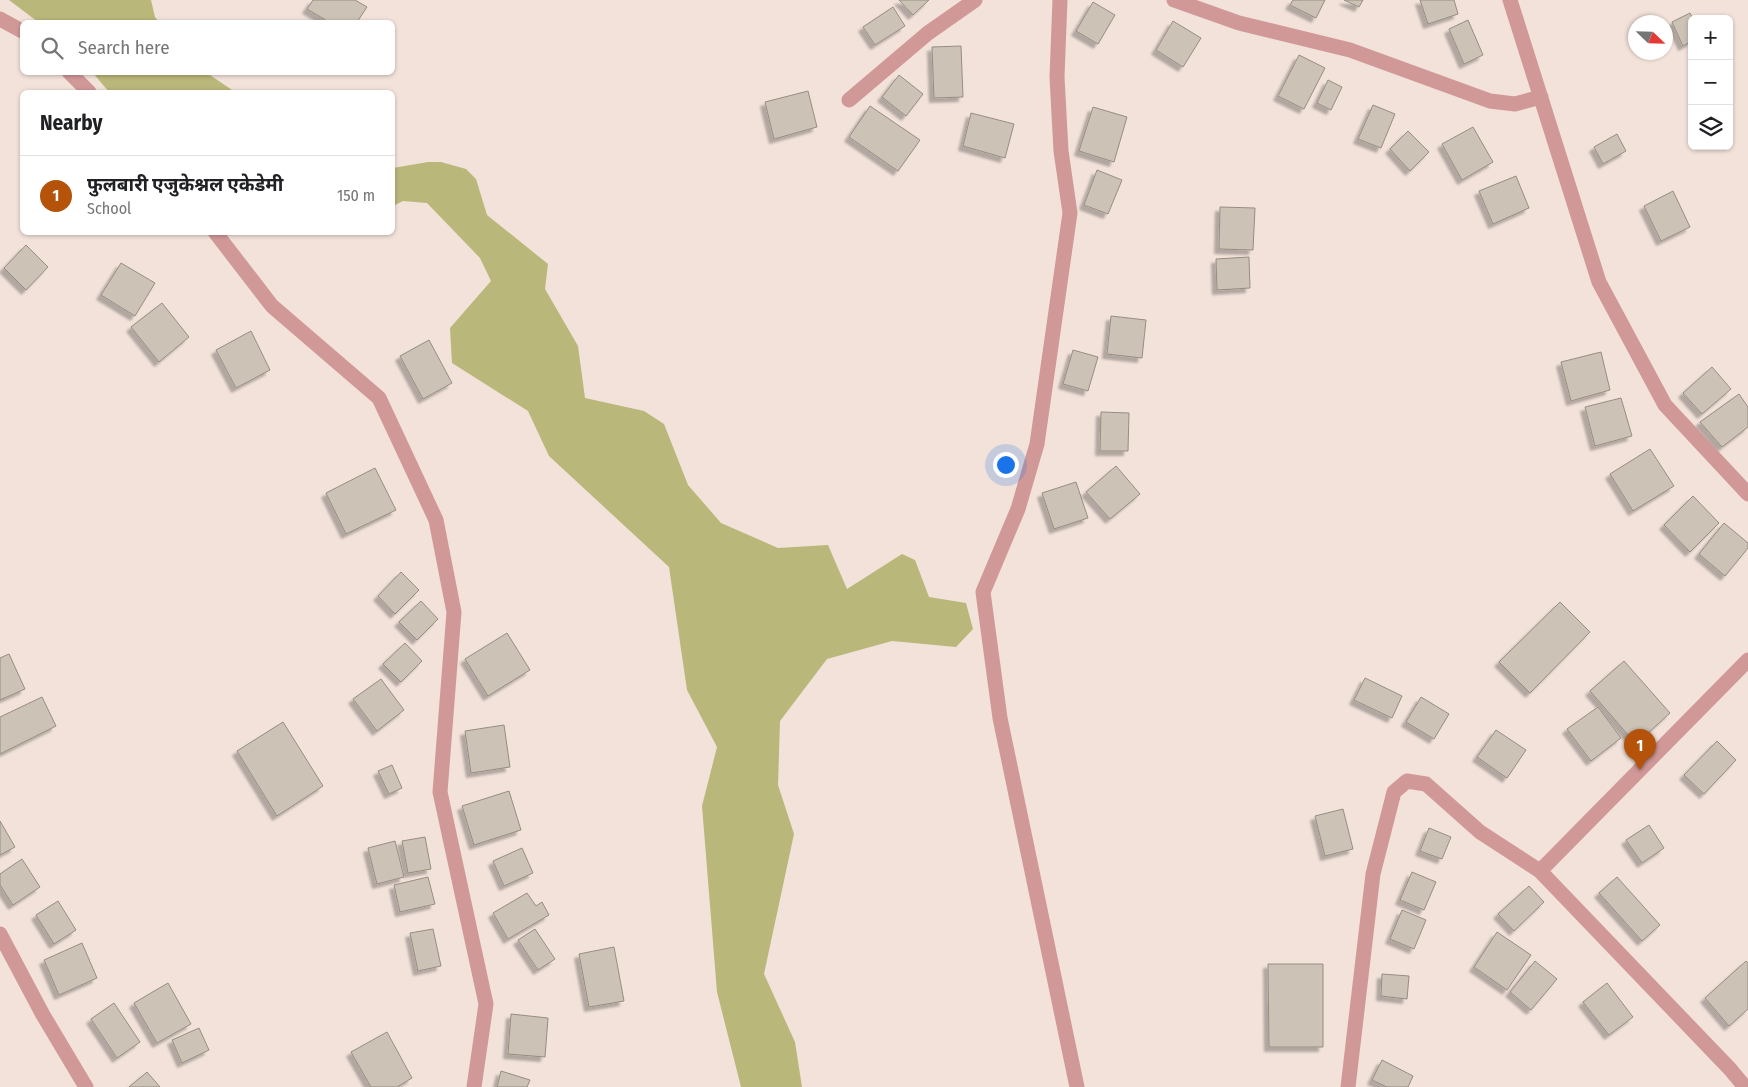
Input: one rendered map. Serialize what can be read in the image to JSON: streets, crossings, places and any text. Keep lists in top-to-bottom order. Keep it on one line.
{"north":"bottom right","page":{"map_buttons":["+","−"],"search":"Search here","heading":"Nearby","list":[{"mark":"1","name":"फुलबारी एजुकेश्नल एकेडेमी","note":"School","value":"150 m"}],"pins":"1"}}
